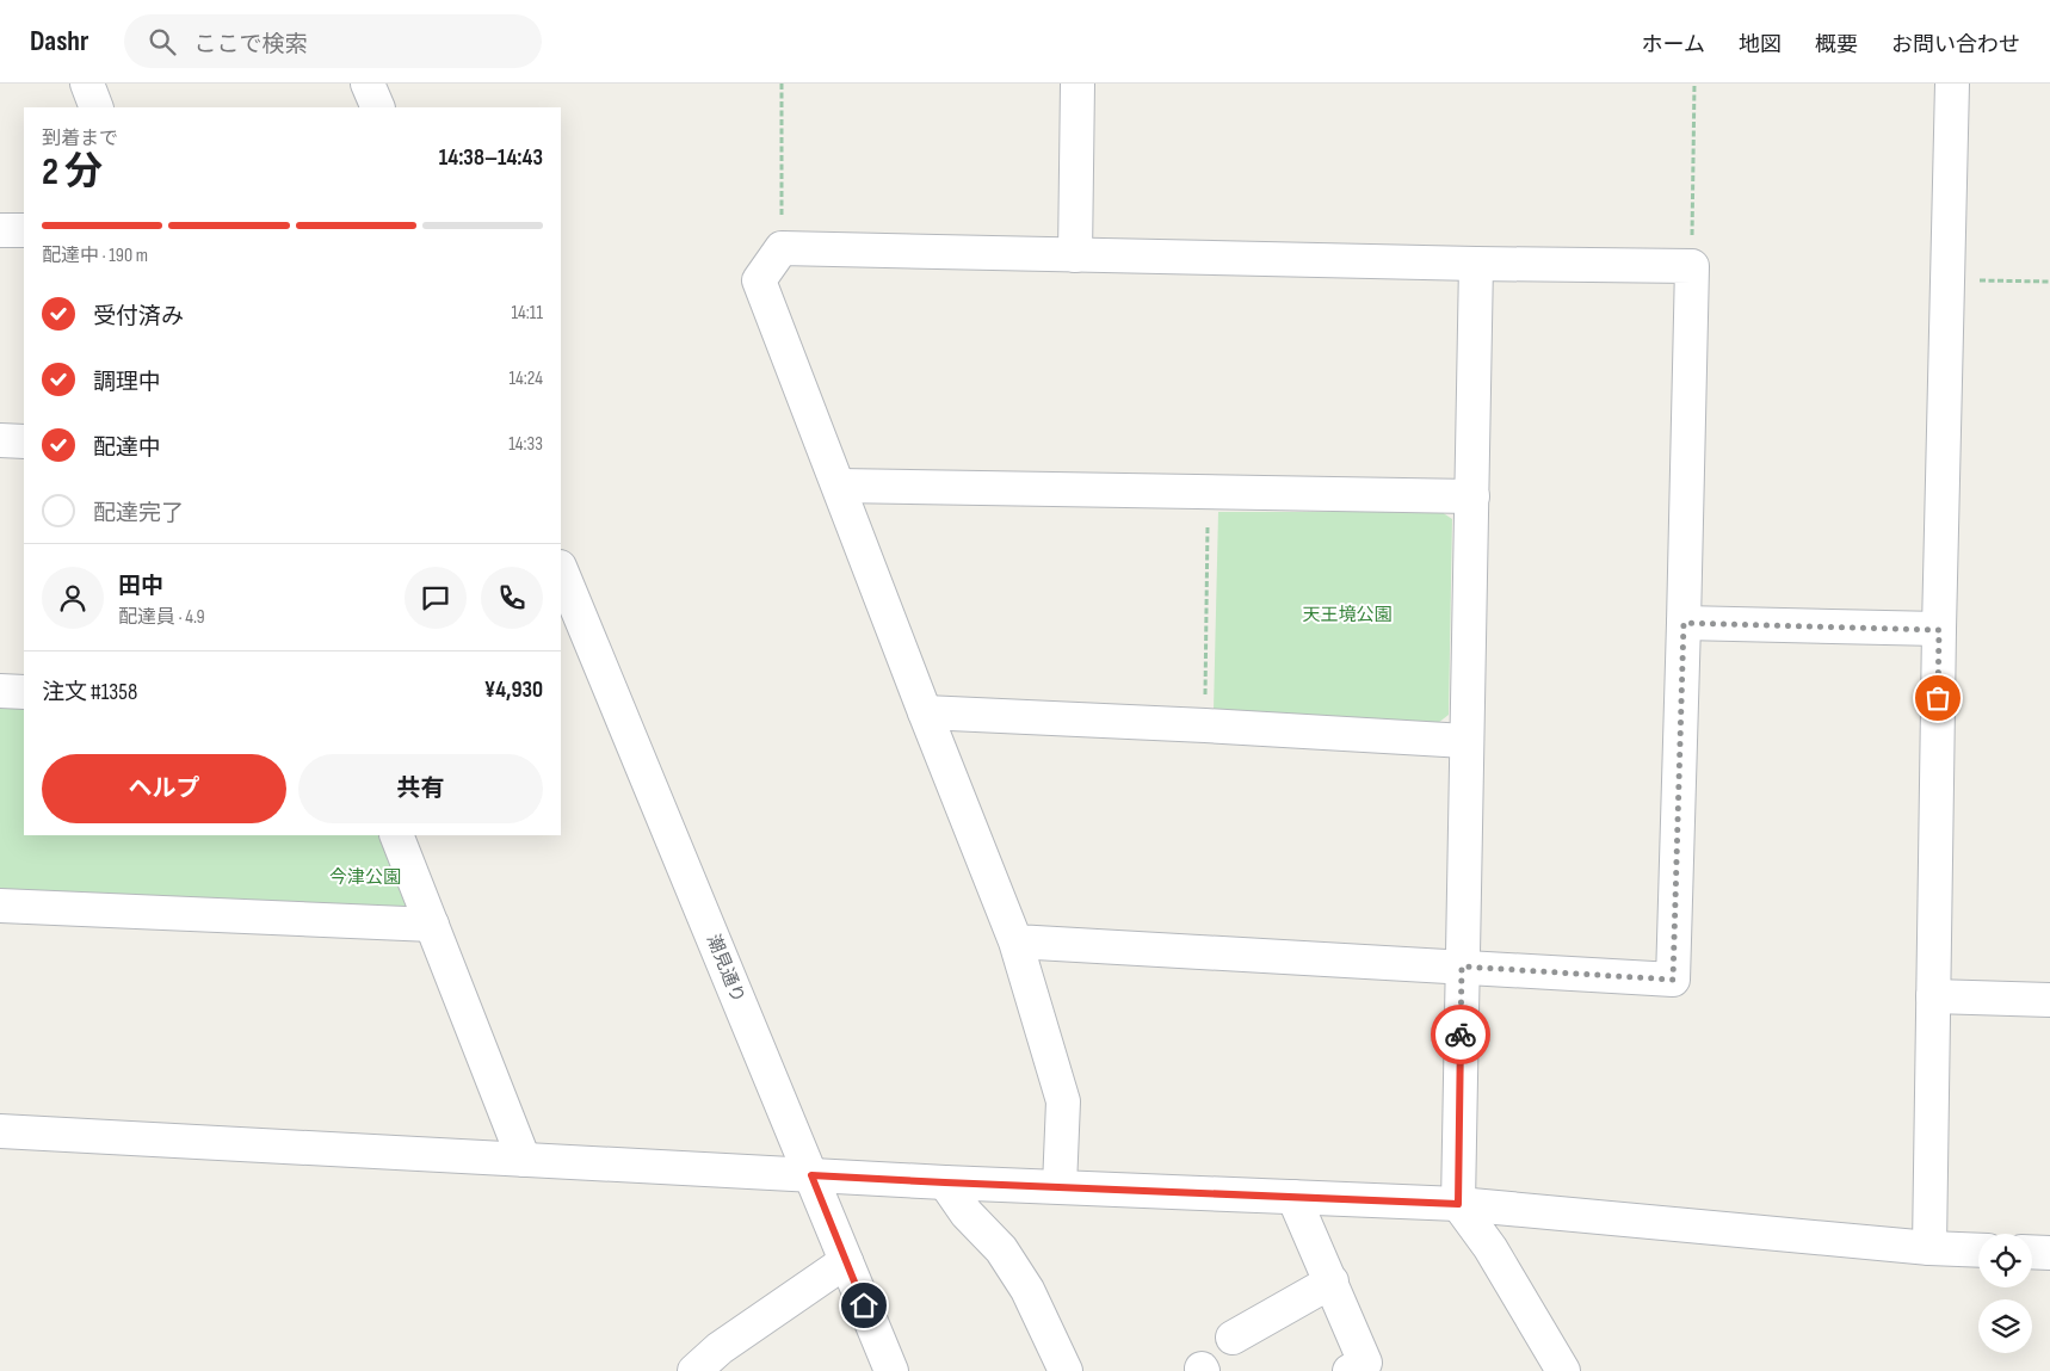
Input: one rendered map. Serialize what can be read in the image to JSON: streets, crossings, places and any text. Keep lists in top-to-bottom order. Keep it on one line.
{"streets":{"street":["潮見通り"]},"parks":["天王境公園","今津公園"],"page":{"header":"Dashr","search":"ここで検索","nav":["ホーム","地図","概要","お問い合わせ"],"heading":["2 分","到着まで","14:38–14:43"],"panel":["田中","配達員 · 4.9","注文 #1358","¥4,930"],"bar":"配達中 · 190 m","list":[["受付済み","14:11"],["調理中","14:24"],["配達中","14:33"],"配達完了"],"buttons":["ヘルプ","共有"]}}
